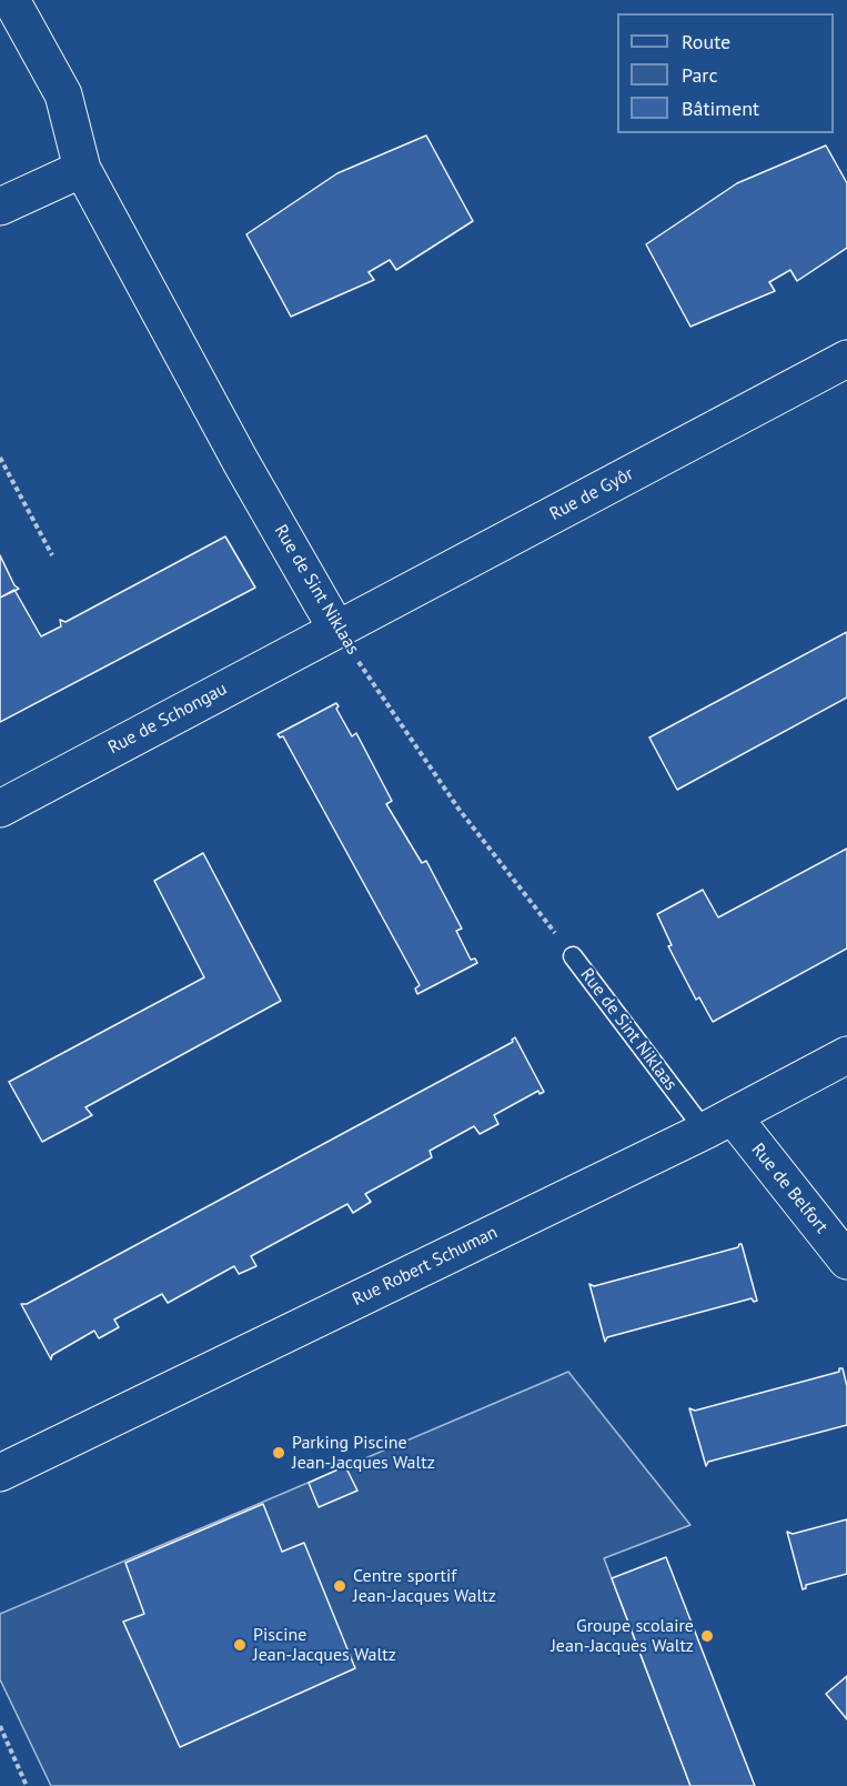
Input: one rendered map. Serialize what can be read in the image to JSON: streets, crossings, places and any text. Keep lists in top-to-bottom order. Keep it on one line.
{"streets":{"street":["Rue de Gyôr","Rue de Sint Niklaas","Rue de Schongau","Rue de Belfort","Rue Robert Schuman"]},"crossings":[["Rue de Gyôr","Rue de Sint Niklaas"],["Rue de Gyôr","Rue de Schongau"],["Rue de Sint Niklaas","Rue de Schongau"],["Rue de Sint Niklaas","Rue de Belfort"],["Rue de Sint Niklaas","Rue Robert Schuman"],["Rue de Belfort","Rue Robert Schuman"]],"places":["Parking Piscine Jean-Jacques Waltz","Centre sportif Jean-Jacques Waltz","Groupe scolaire Jean-Jacques Waltz","Piscine Jean-Jacques Waltz"],"legend":["Route","Parc","Bâtiment"]}
